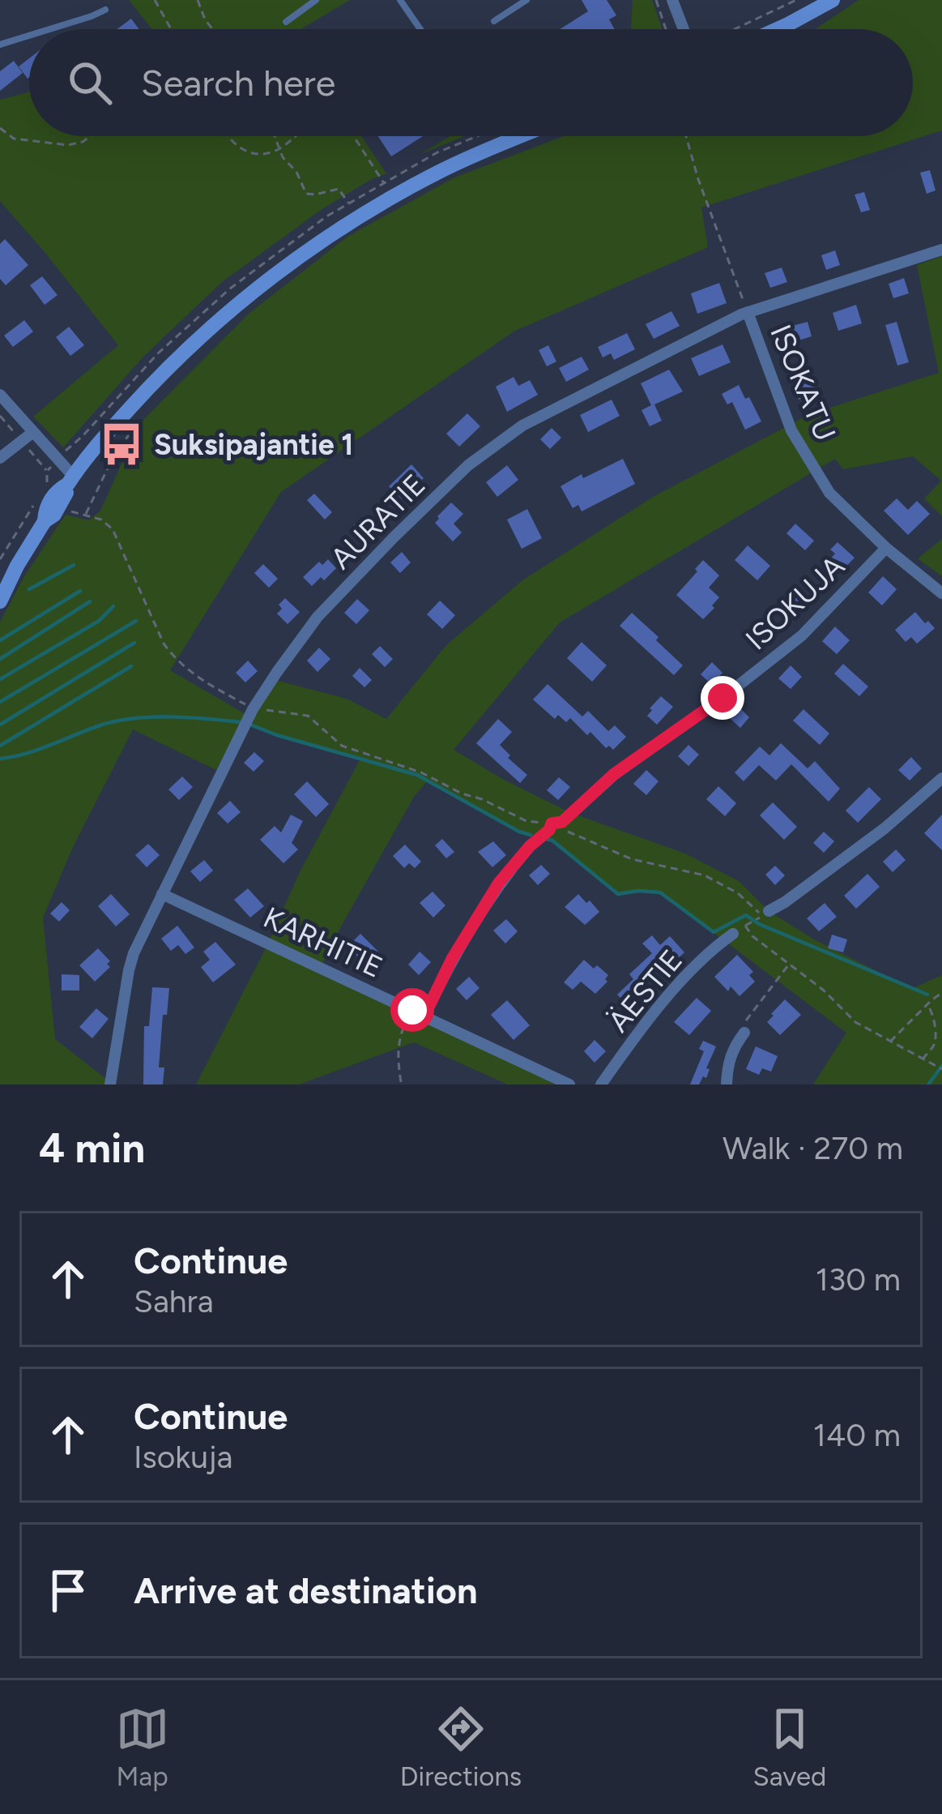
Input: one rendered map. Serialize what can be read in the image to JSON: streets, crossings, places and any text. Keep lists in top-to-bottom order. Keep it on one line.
{"streets":{"street":["ISOKATU","AURATIE","ISOKUJA","KARHITIE","ÄESTIE"]},"crossings":[["ISOKATU","AURATIE"],["ISOKATU","ISOKUJA"],["AURATIE","KARHITIE"]],"places":{"bus stop":["Suksipajantie 1"]},"page":{"search":"Search here","heading":["4 min","Walk · 270 m"],"list":[["Continue","Sahra","130 m"],["Continue","Isokuja","140 m"],"Arrive at destination"],"nav":["Map","Directions","Saved"]}}
